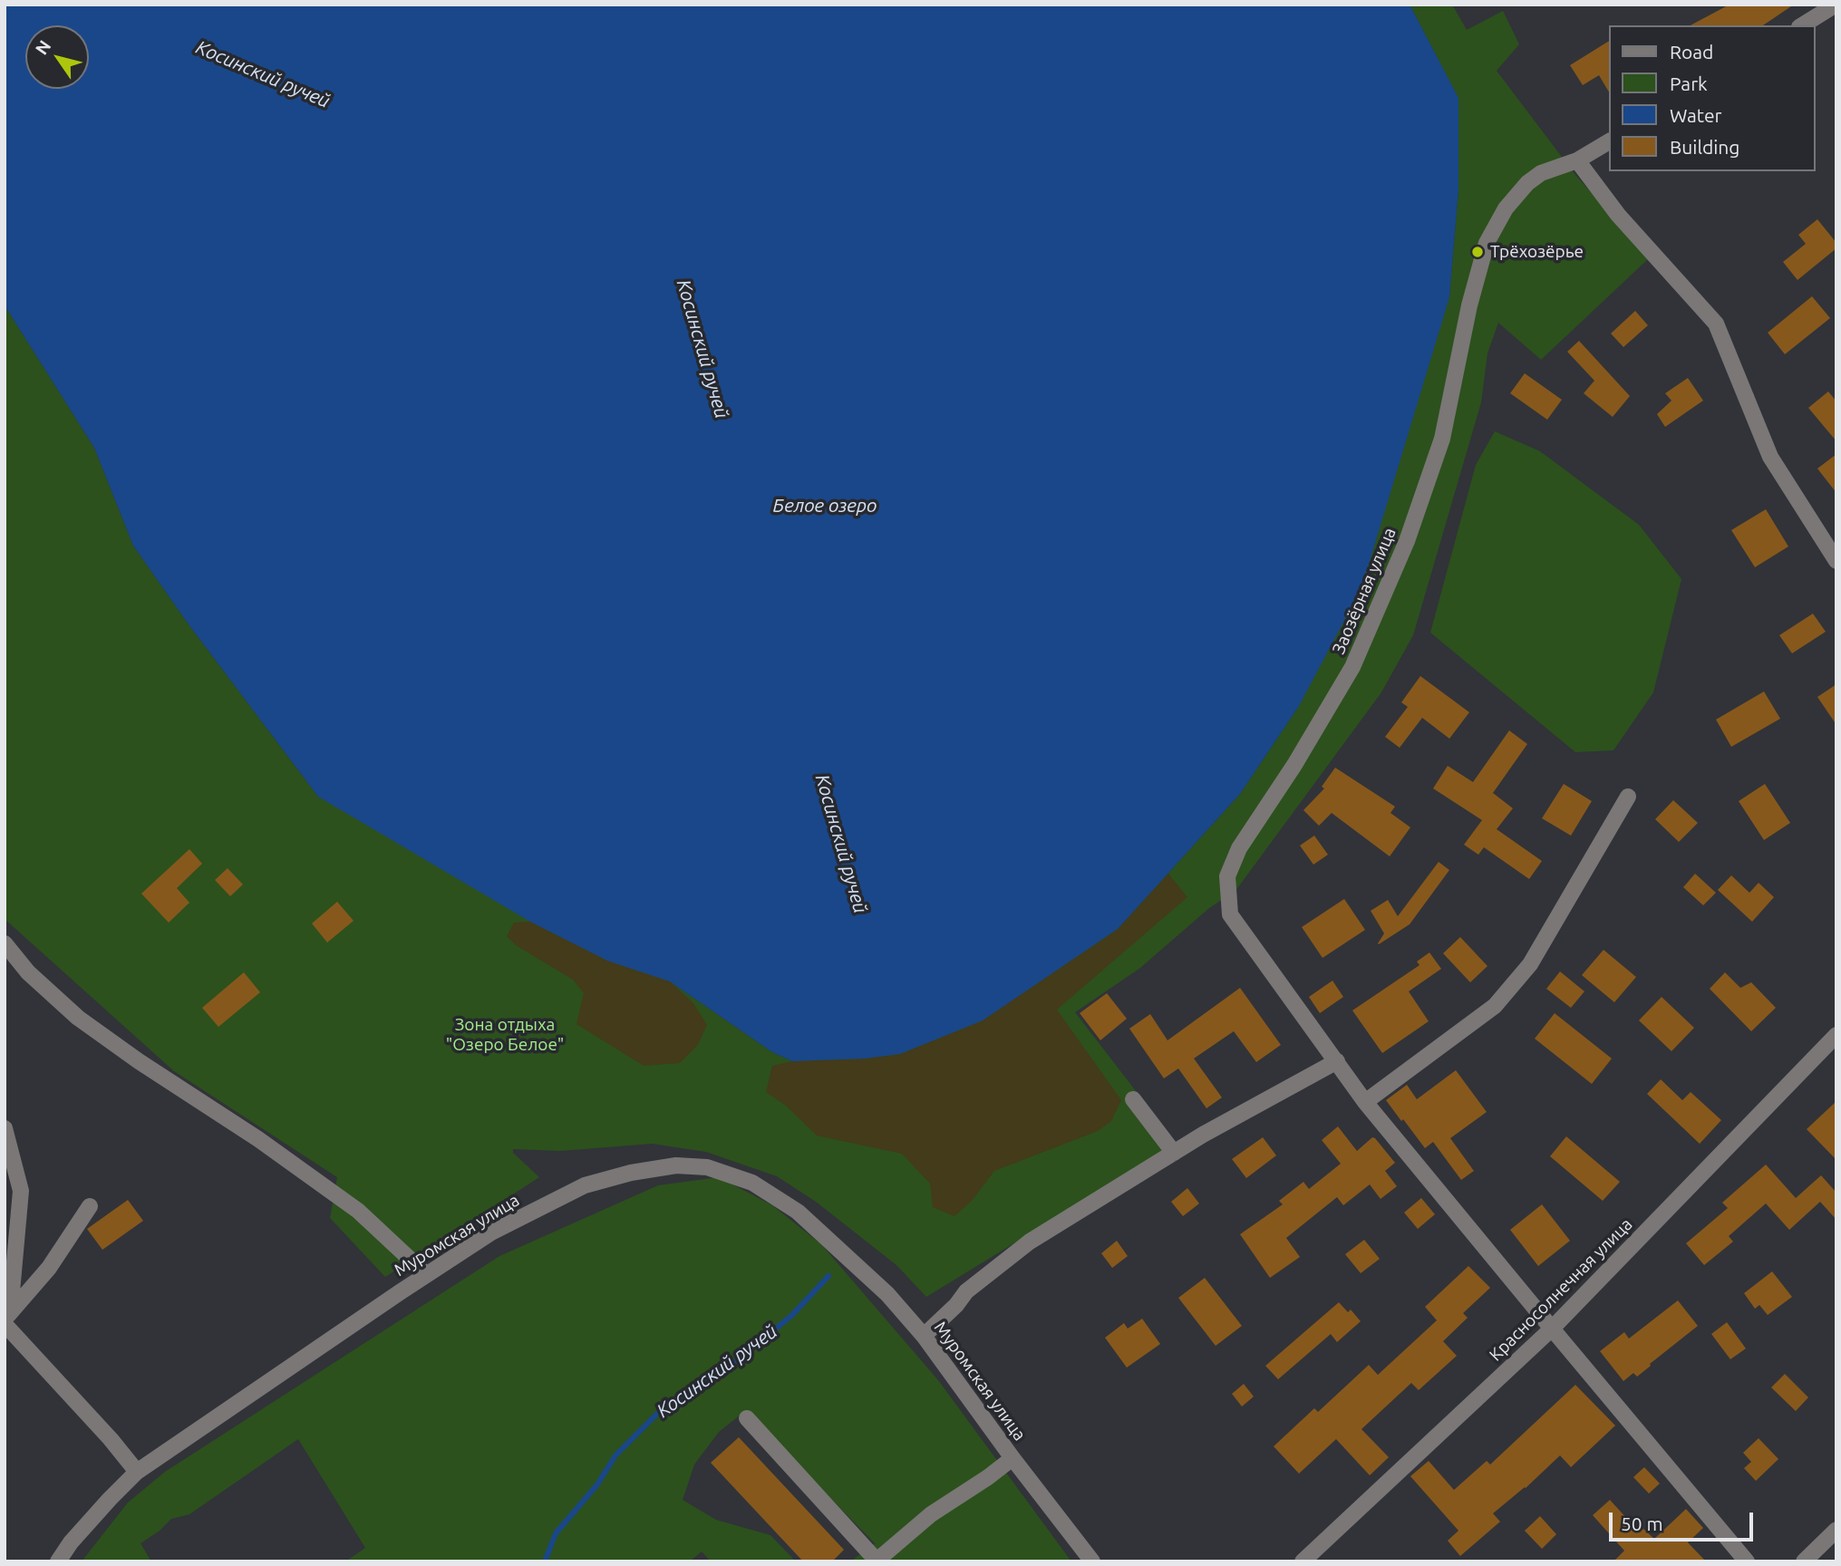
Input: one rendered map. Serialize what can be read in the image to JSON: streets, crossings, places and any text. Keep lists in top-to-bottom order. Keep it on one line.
{"streets":{"street":["Заозёрная улица","Муромская улица","Красносолнечная улица"]},"crossings":[["Заозёрная улица","Красносолнечная улица"]],"water":["Косинский ручей","Белое озеро"],"parks":["Зона отдыха \"Озеро Белое\""],"places":["Трёхозёрье"],"legend":["Road","Park","Water","Building"],"scale_bar":"50 m","north":"top left"}
